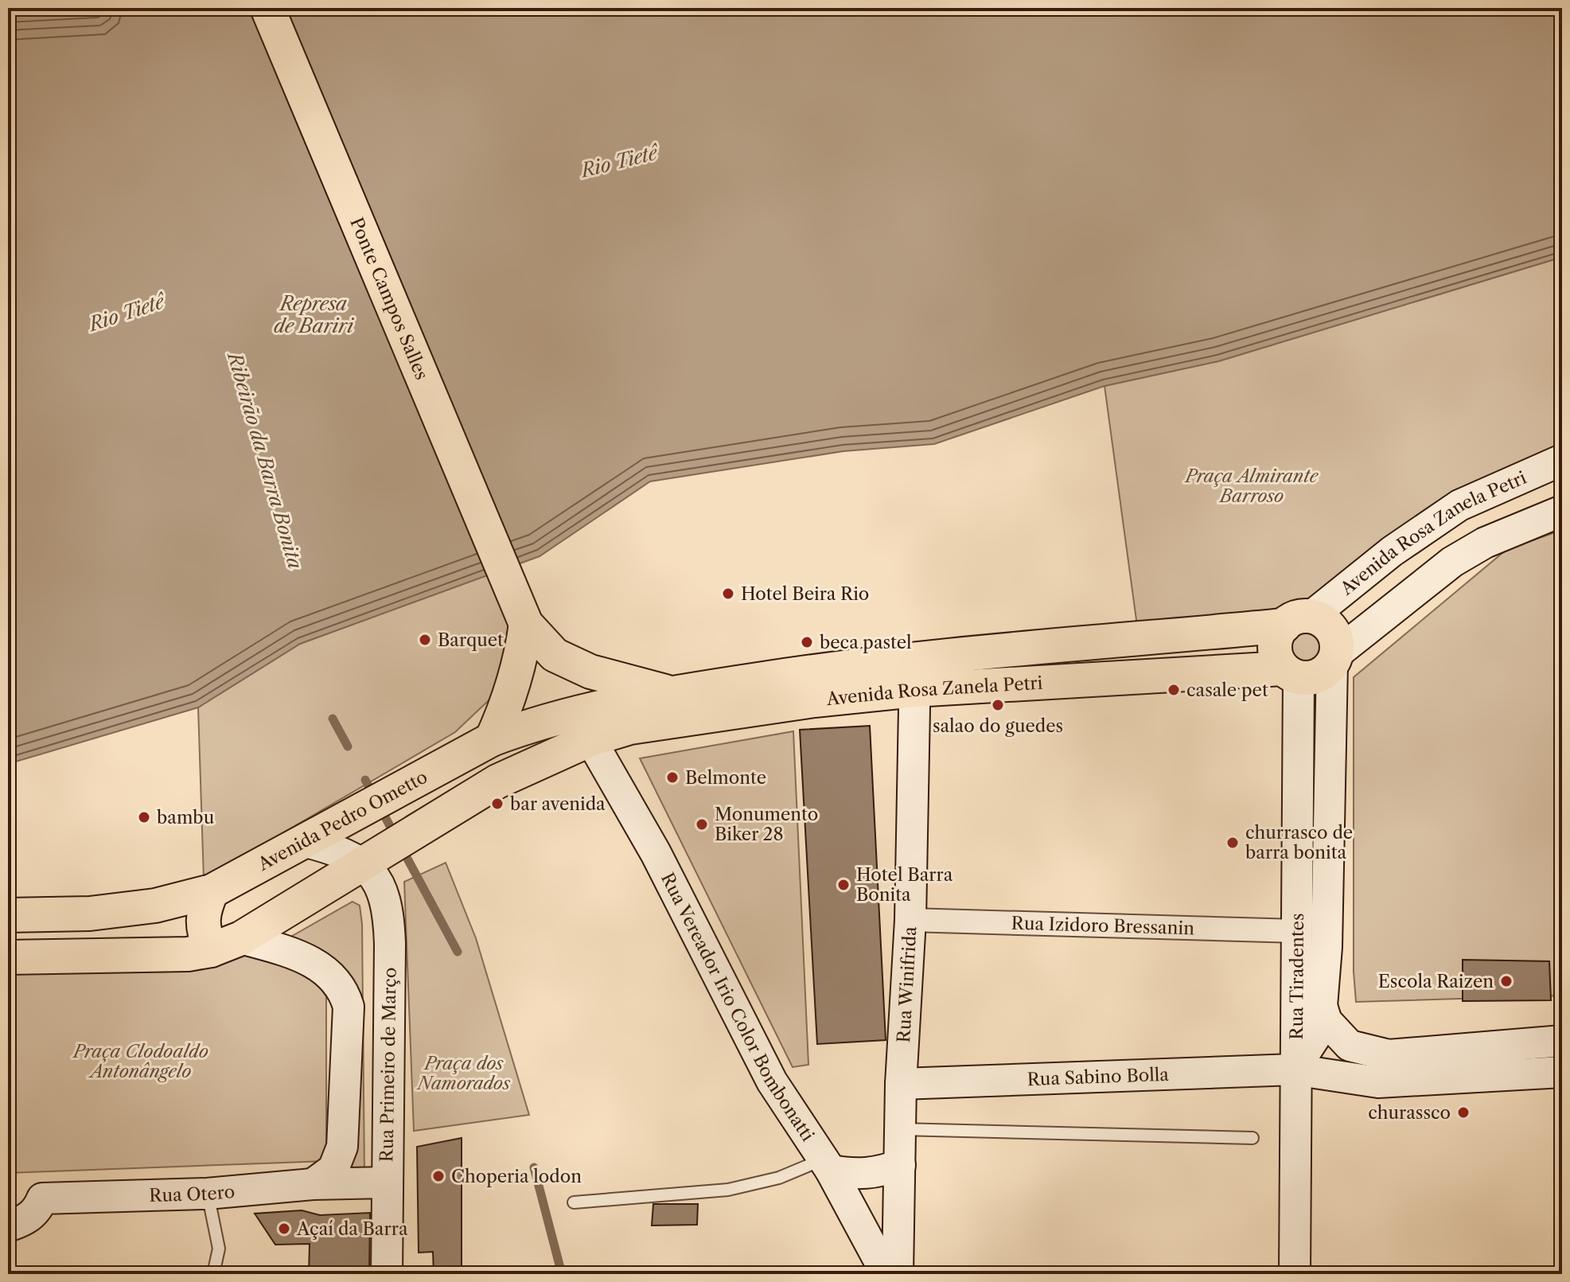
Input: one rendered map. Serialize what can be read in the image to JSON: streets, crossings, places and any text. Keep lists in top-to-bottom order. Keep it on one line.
{"streets":{"main road":["Ponte Campos Salles","Avenida Rosa Zanela Petri","Avenida Pedro Ometto"],"street":["Rua Izidoro Bressanin","Rua Tiradentes","Rua Winifrida","Rua Vereador Irio Color Bombonatti","Rua Primeiro de Março","Rua Sabino Bolla","Rua Otero"]},"crossings":[["Avenida Rosa Zanela Petri","Avenida Pedro Ometto"],["Avenida Rosa Zanela Petri","Rua Tiradentes"],["Avenida Rosa Zanela Petri","Rua Winifrida"],["Avenida Rosa Zanela Petri","Rua Vereador Irio Color Bombonatti"],["Rua Izidoro Bressanin","Rua Tiradentes"],["Rua Izidoro Bressanin","Rua Winifrida"],["Rua Tiradentes","Rua Sabino Bolla"],["Rua Winifrida","Rua Sabino Bolla"],["Rua Primeiro de Março","Rua Otero"]],"water":["Rio Tietê","Represa de Bariri","Ribeirão da Barra Bonita"],"parks":["Praça Almirante Barroso","Praça Clodoaldo Antonângelo","Praça dos Namorados"],"places":["Hotel Beira Rio","Barquet","beca pastel","casale pet","salao do guedes","Belmonte","bar avenida","bambu","Monumento Biker 28","churrasco de barra bonita","Hotel Barra Bonita","Escola Raizen","churassco","Choperia lodon","Açaí da Barra"]}
